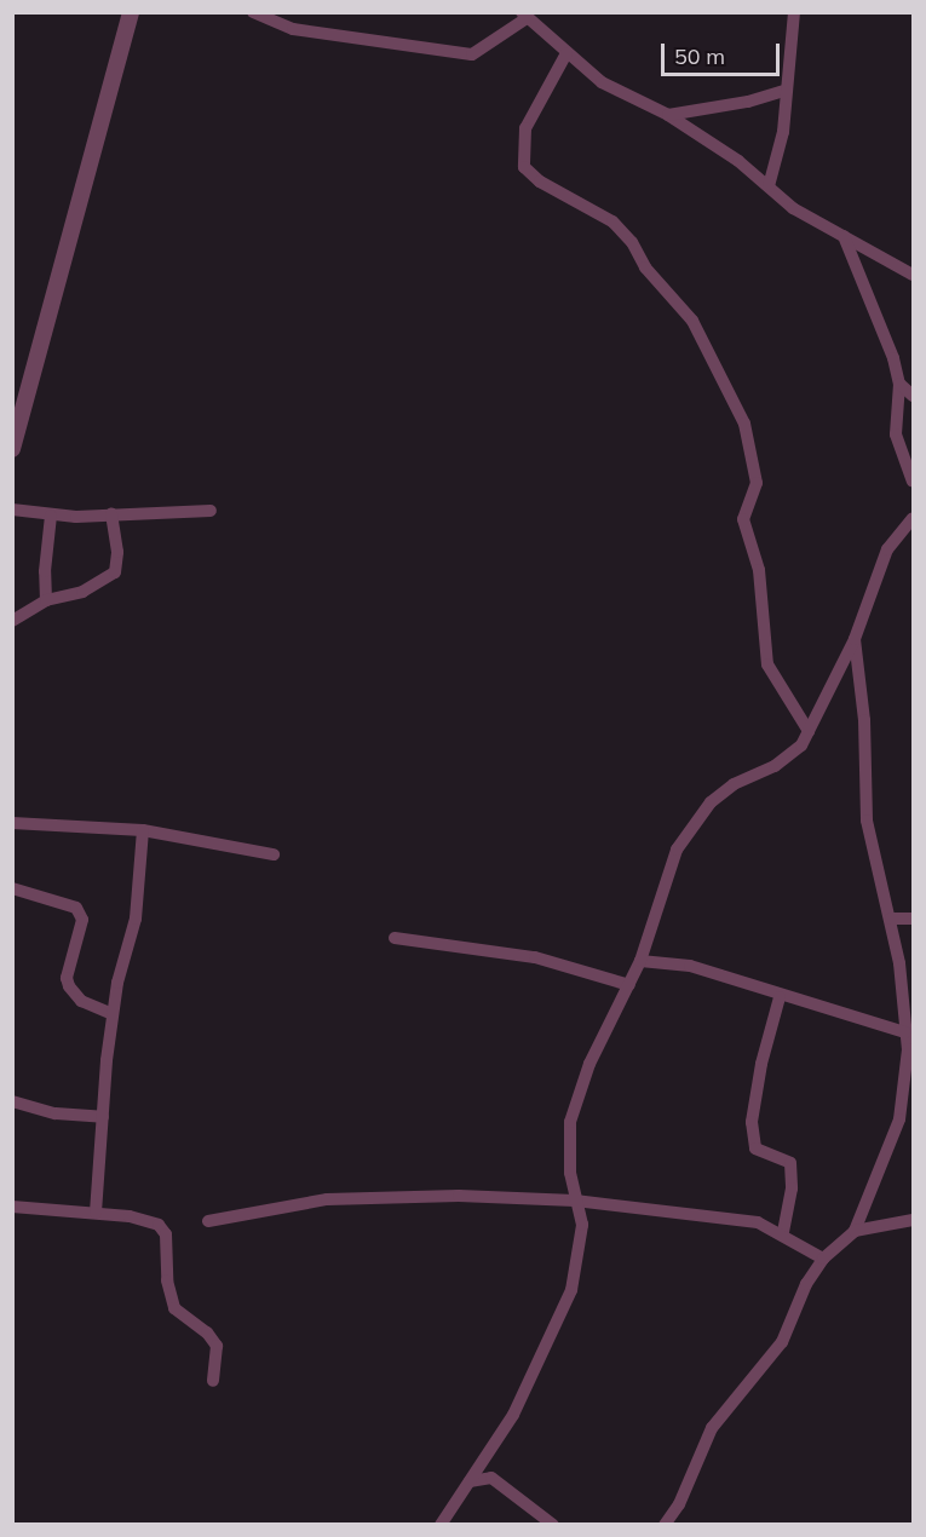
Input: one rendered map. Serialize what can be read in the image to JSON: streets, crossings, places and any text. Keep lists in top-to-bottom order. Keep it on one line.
{"scale_bar":"50 m"}
